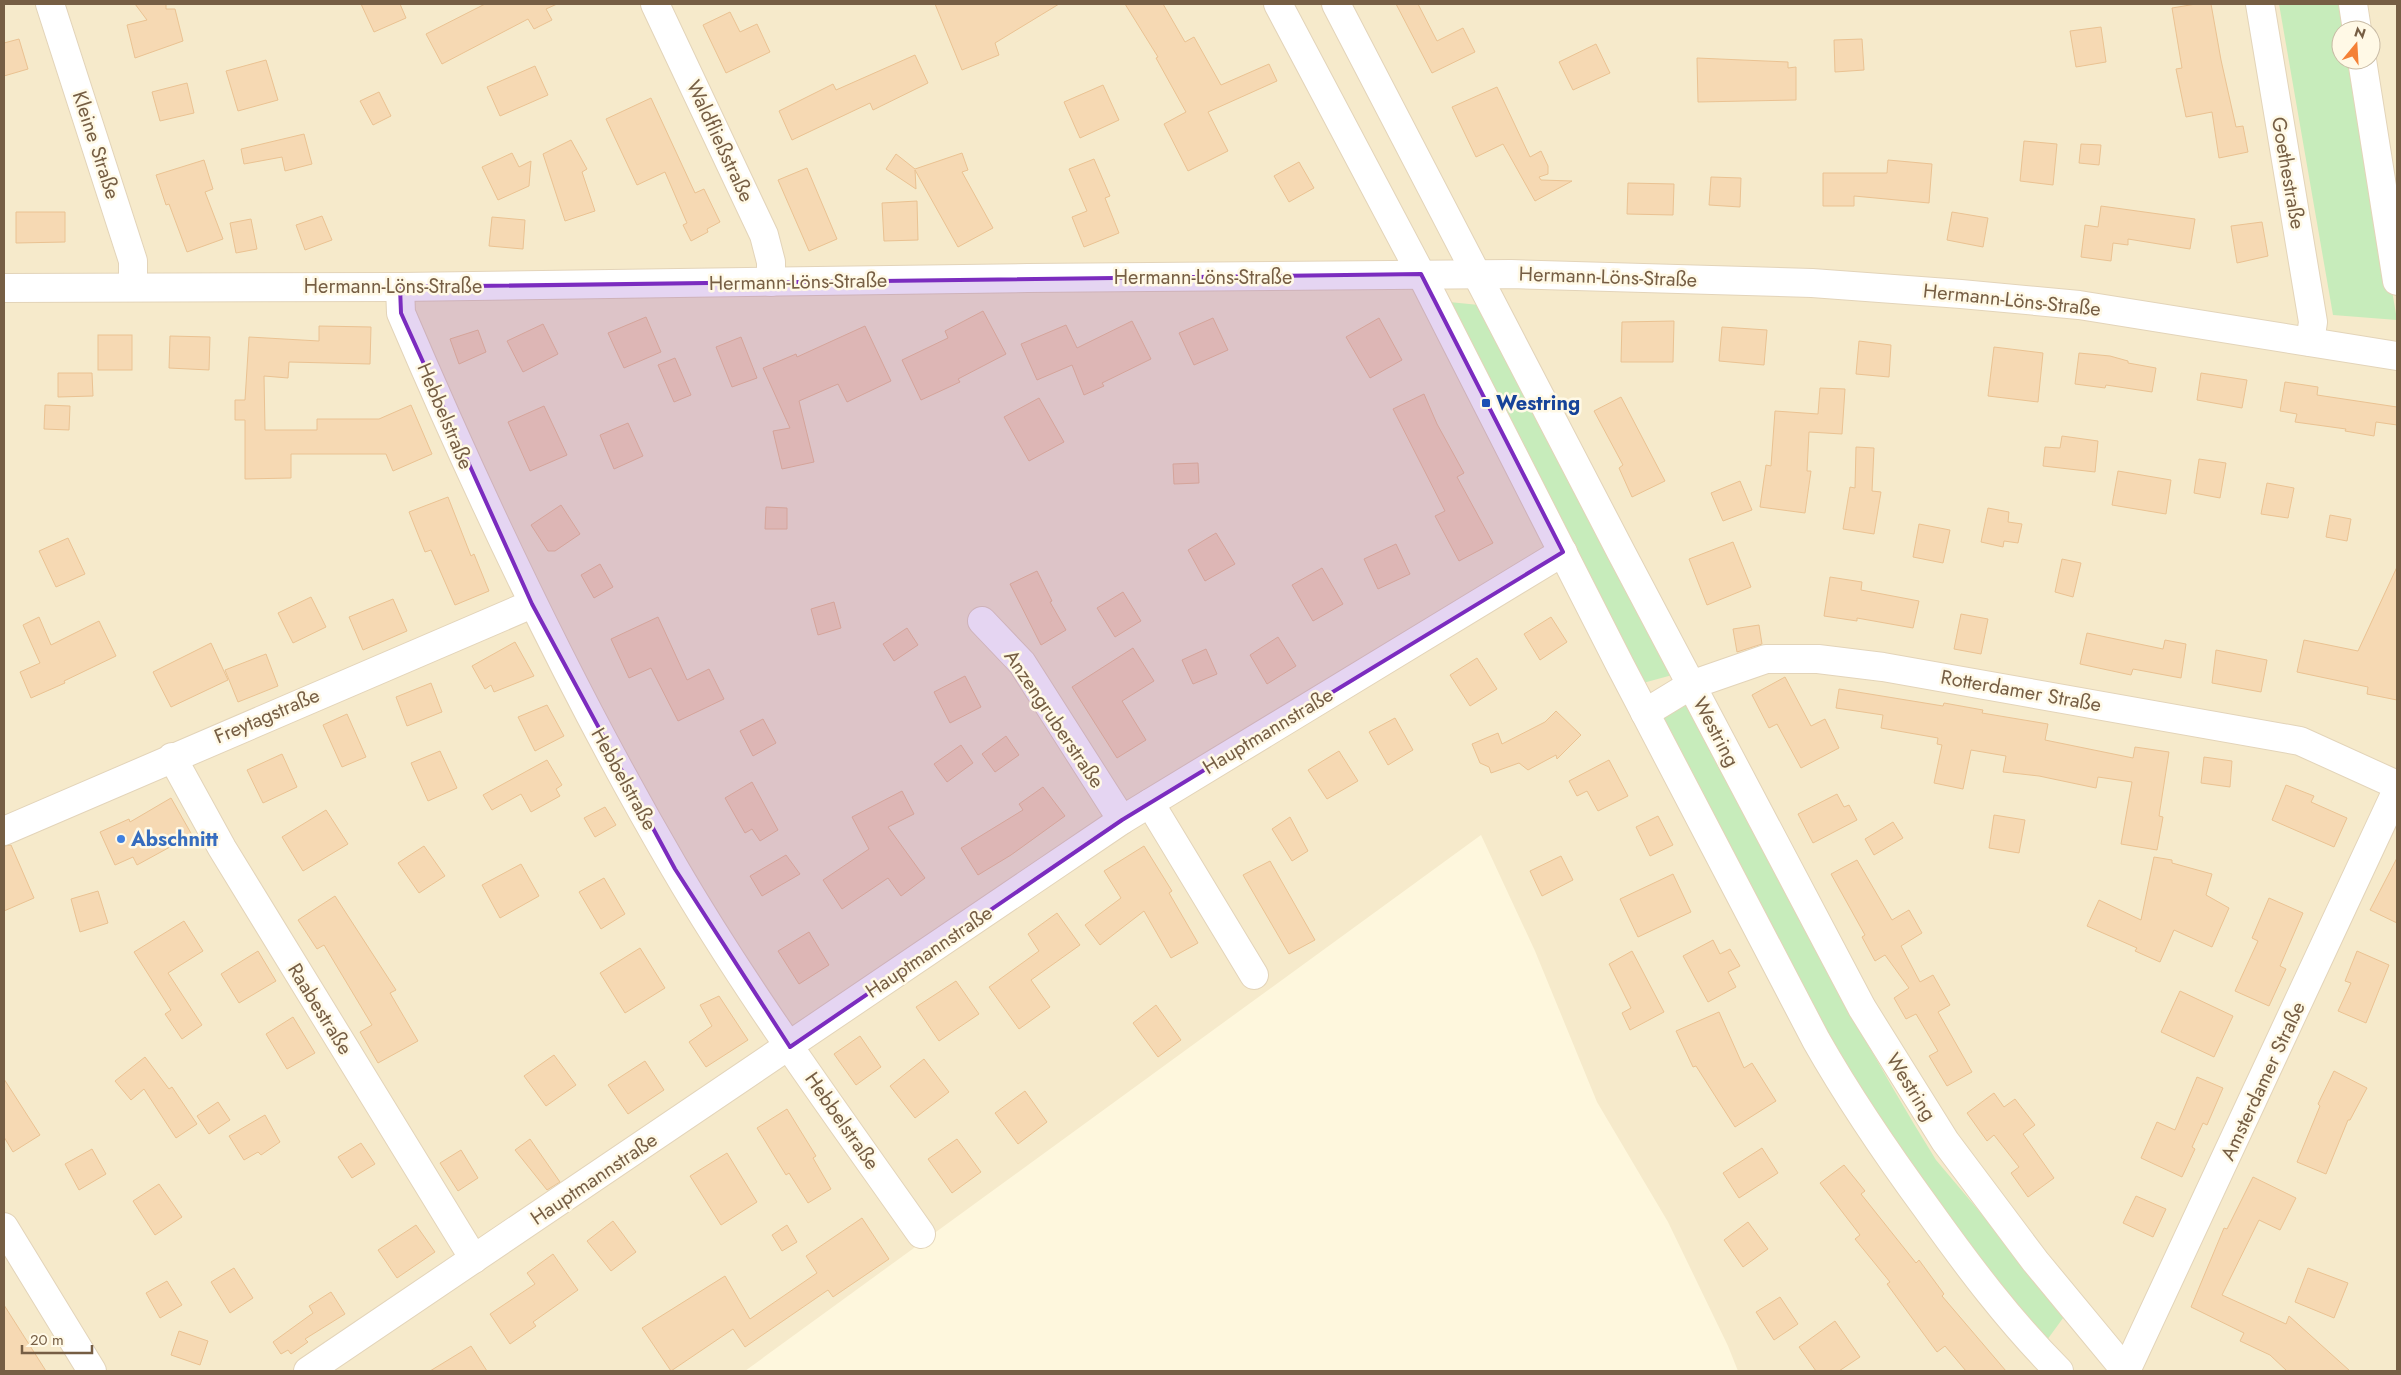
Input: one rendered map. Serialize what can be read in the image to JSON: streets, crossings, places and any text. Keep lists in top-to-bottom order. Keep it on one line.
{"streets":{"street":["Waldfließstraße","Kleine Straße","Goethestraße","Hermann-Löns-Straße","Hebbelstraße","Rotterdamer Straße","Freytagstraße","Anzengruberstraße","Hauptmannstraße","Westring","Raabestraße","Amsterdamer Straße"]},"crossings":[["Waldfließstraße","Hermann-Löns-Straße"],["Kleine Straße","Hermann-Löns-Straße"],["Goethestraße","Hermann-Löns-Straße"],["Hermann-Löns-Straße","Hebbelstraße"],["Hermann-Löns-Straße","Westring"],["Hebbelstraße","Freytagstraße"],["Hebbelstraße","Hauptmannstraße"],["Rotterdamer Straße","Westring"],["Freytagstraße","Raabestraße"],["Anzengruberstraße","Hauptmannstraße"],["Hauptmannstraße","Raabestraße"],["Westring","Amsterdamer Straße"]],"places":{"transit":["Westring"],"other":["Abschnitt"]},"scale_bar":"20 m","north":"top"}
